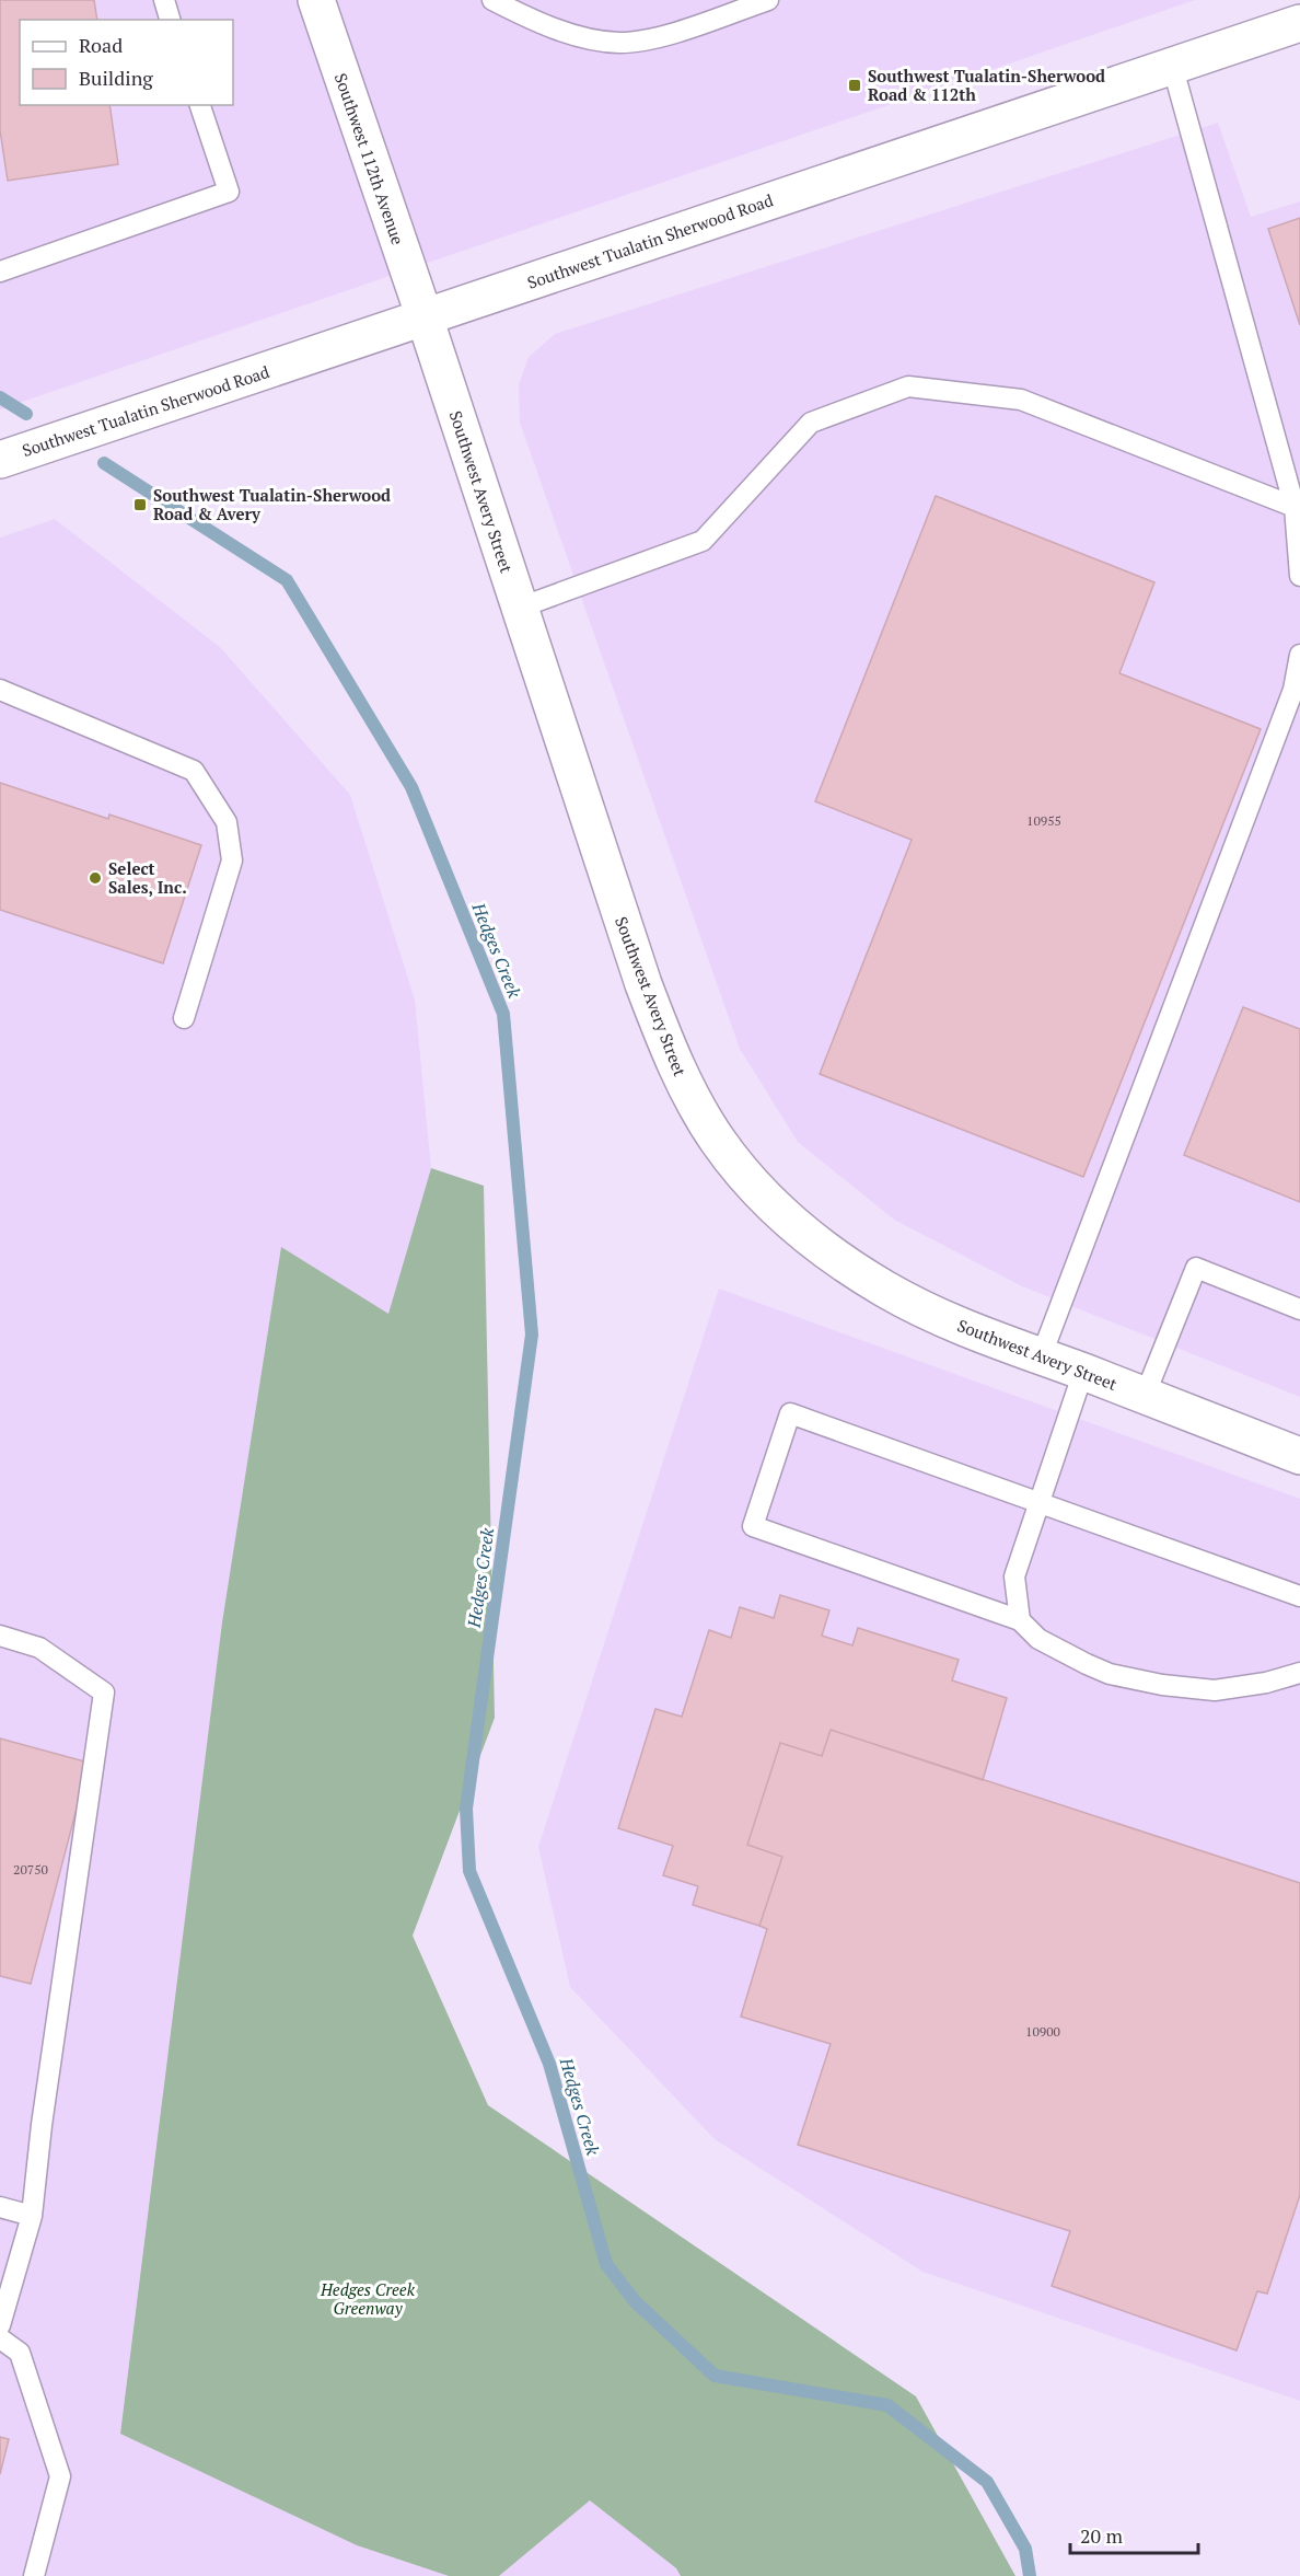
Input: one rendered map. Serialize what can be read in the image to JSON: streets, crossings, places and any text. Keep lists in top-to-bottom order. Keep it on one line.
{"streets":{"main road":["Southwest 112th Avenue","Southwest Tualatin Sherwood Road","Southwest Avery Street"]},"crossings":[["Southwest 112th Avenue","Southwest Tualatin Sherwood Road"],["Southwest 112th Avenue","Southwest Avery Street"],["Southwest Tualatin Sherwood Road","Southwest Avery Street"]],"water":["Hedges Creek"],"parks":["Hedges Creek Greenway"],"places":{"transit":["Southwest Tualatin-Sherwood Road & 112th","Southwest Tualatin-Sherwood Road & Avery"],"other":["Select Sales, Inc."]},"house_numbers":["10955","20750","10900"],"legend":["Road","Building"],"scale_bar":"20 m"}
